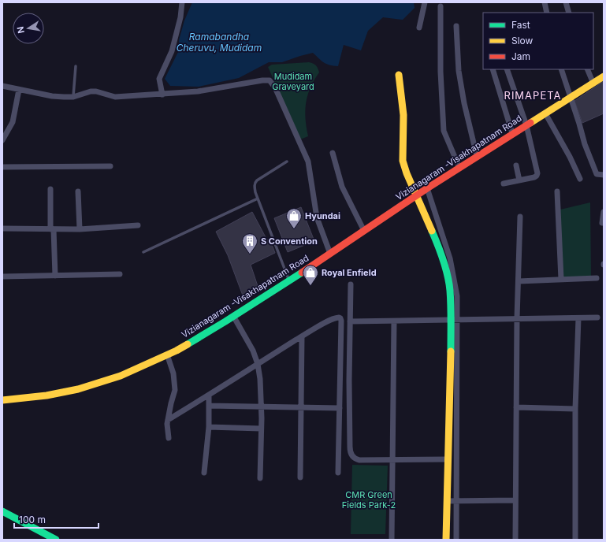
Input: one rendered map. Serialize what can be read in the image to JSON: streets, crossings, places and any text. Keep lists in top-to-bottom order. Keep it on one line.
{"streets":{"main road":["Vizianagaram -Visakhapatnam Road"]},"districts":["RIMAPETA"],"water":["Ramabandha Cheruvu, Mudidam"],"parks":["Mudidam Graveyard","CMR Green Fields Park-2"],"places":{"shop":["Hyundai","Royal Enfield"],"building":["S Convention"]},"legend":["Fast","Slow","Jam"],"scale_bar":"100 m","north":"left"}
